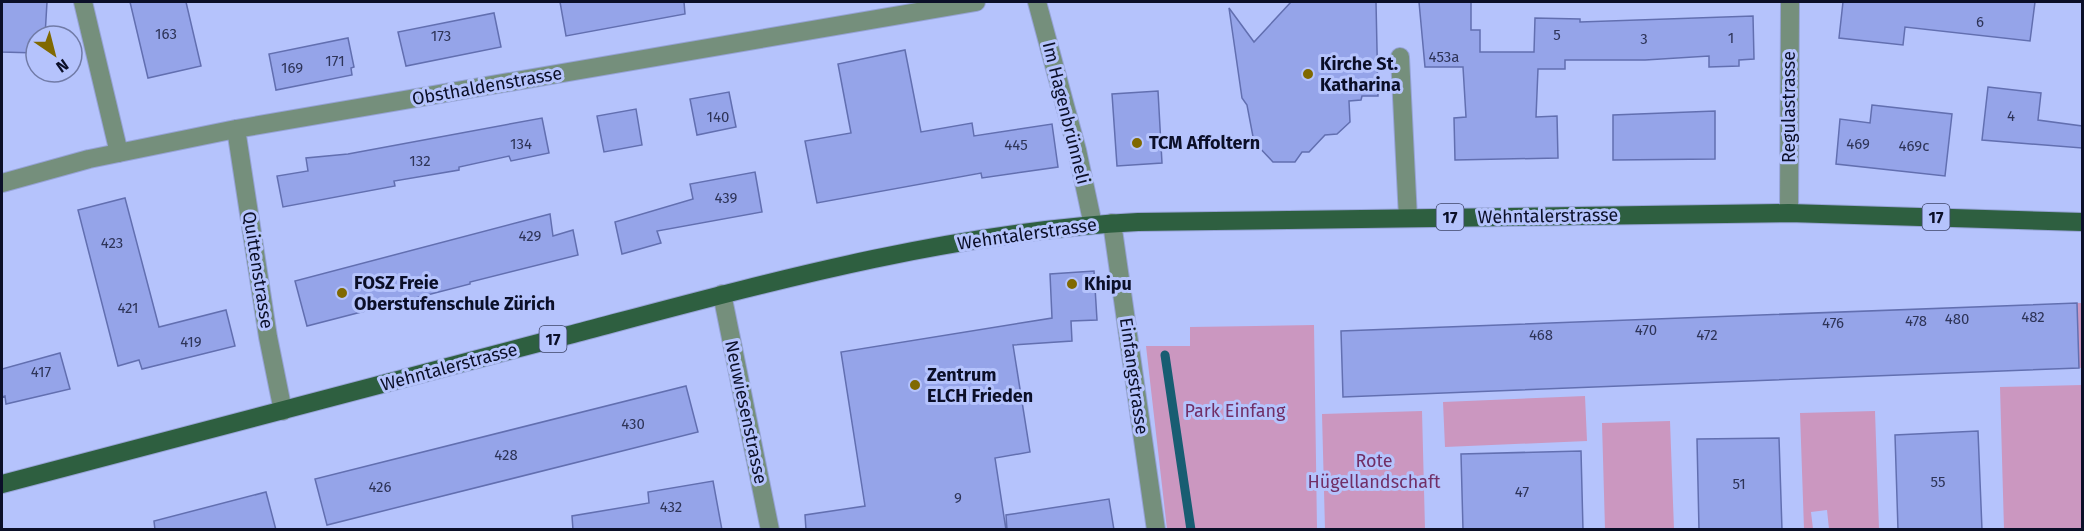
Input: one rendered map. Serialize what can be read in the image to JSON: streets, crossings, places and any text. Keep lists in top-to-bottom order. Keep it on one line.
{"streets":{"main road":["Wehntalerstrasse","17"],"street":["Obsthaldenstrasse","Regulastrasse","Im Hagenbrünneli","Quittenstrasse","Einfangstrasse","Neuwiesenstrasse"]},"crossings":[["Obsthaldenstrasse","Quittenstrasse"],["Regulastrasse","Wehntalerstrasse"],["Im Hagenbrünneli","Wehntalerstrasse"],["Im Hagenbrünneli","Einfangstrasse"],["Wehntalerstrasse","Quittenstrasse"],["Wehntalerstrasse","Einfangstrasse"],["Wehntalerstrasse","Neuwiesenstrasse"]],"parks":["Park Einfang","Rote Hügellandschaft"],"places":["Kirche St. Katharina","TCM Affoltern","Khipu","FOSZ Freie Oberstufenschule Zürich","Zentrum ELCH Frieden"],"house_numbers":["6","163","5","173","1","3","453a","171","169","4","140","134","469","445","469c","132","439","429","423","421","482","480","478","476","470","468","472","419","417","430","428","55","51","426","47","9","432"],"north":"bottom right"}
